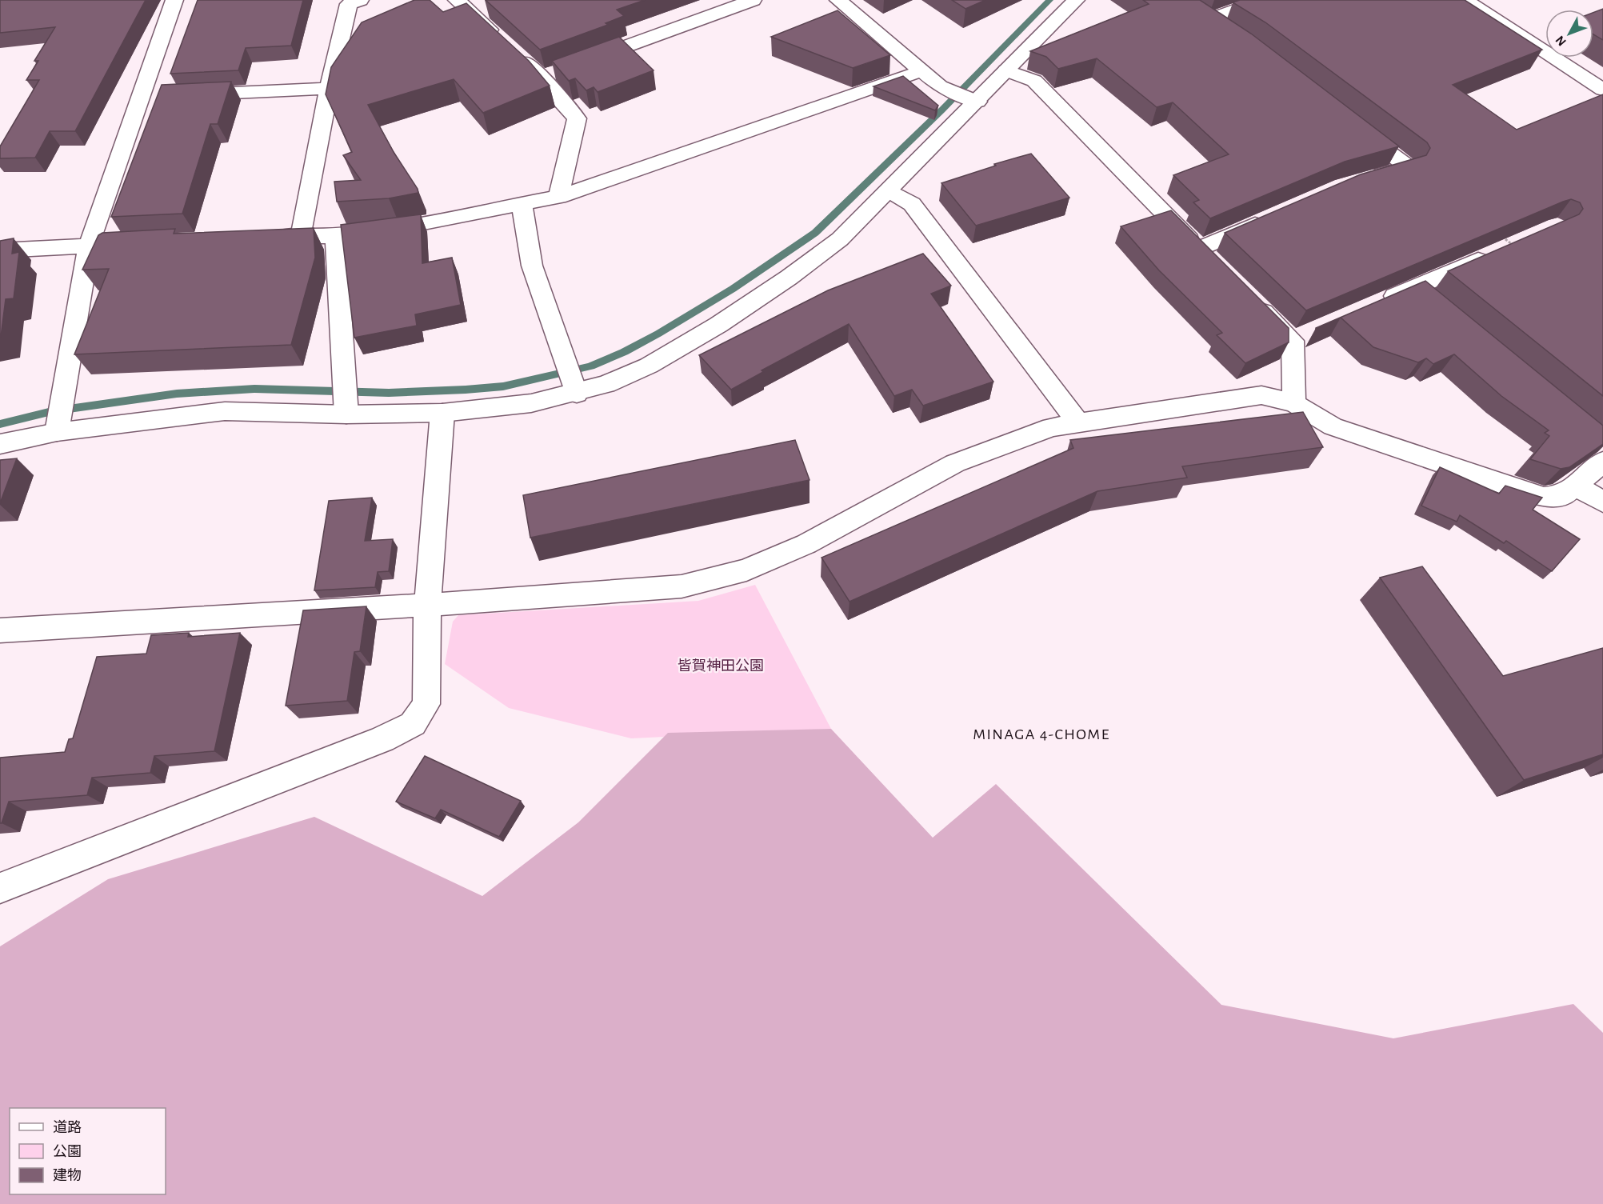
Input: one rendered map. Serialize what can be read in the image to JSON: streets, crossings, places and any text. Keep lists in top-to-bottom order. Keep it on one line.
{"districts":["MINAGA 4-CHOME"],"parks":["皆賀神田公園"],"legend":["道路","公園","建物"],"north":"bottom left"}
